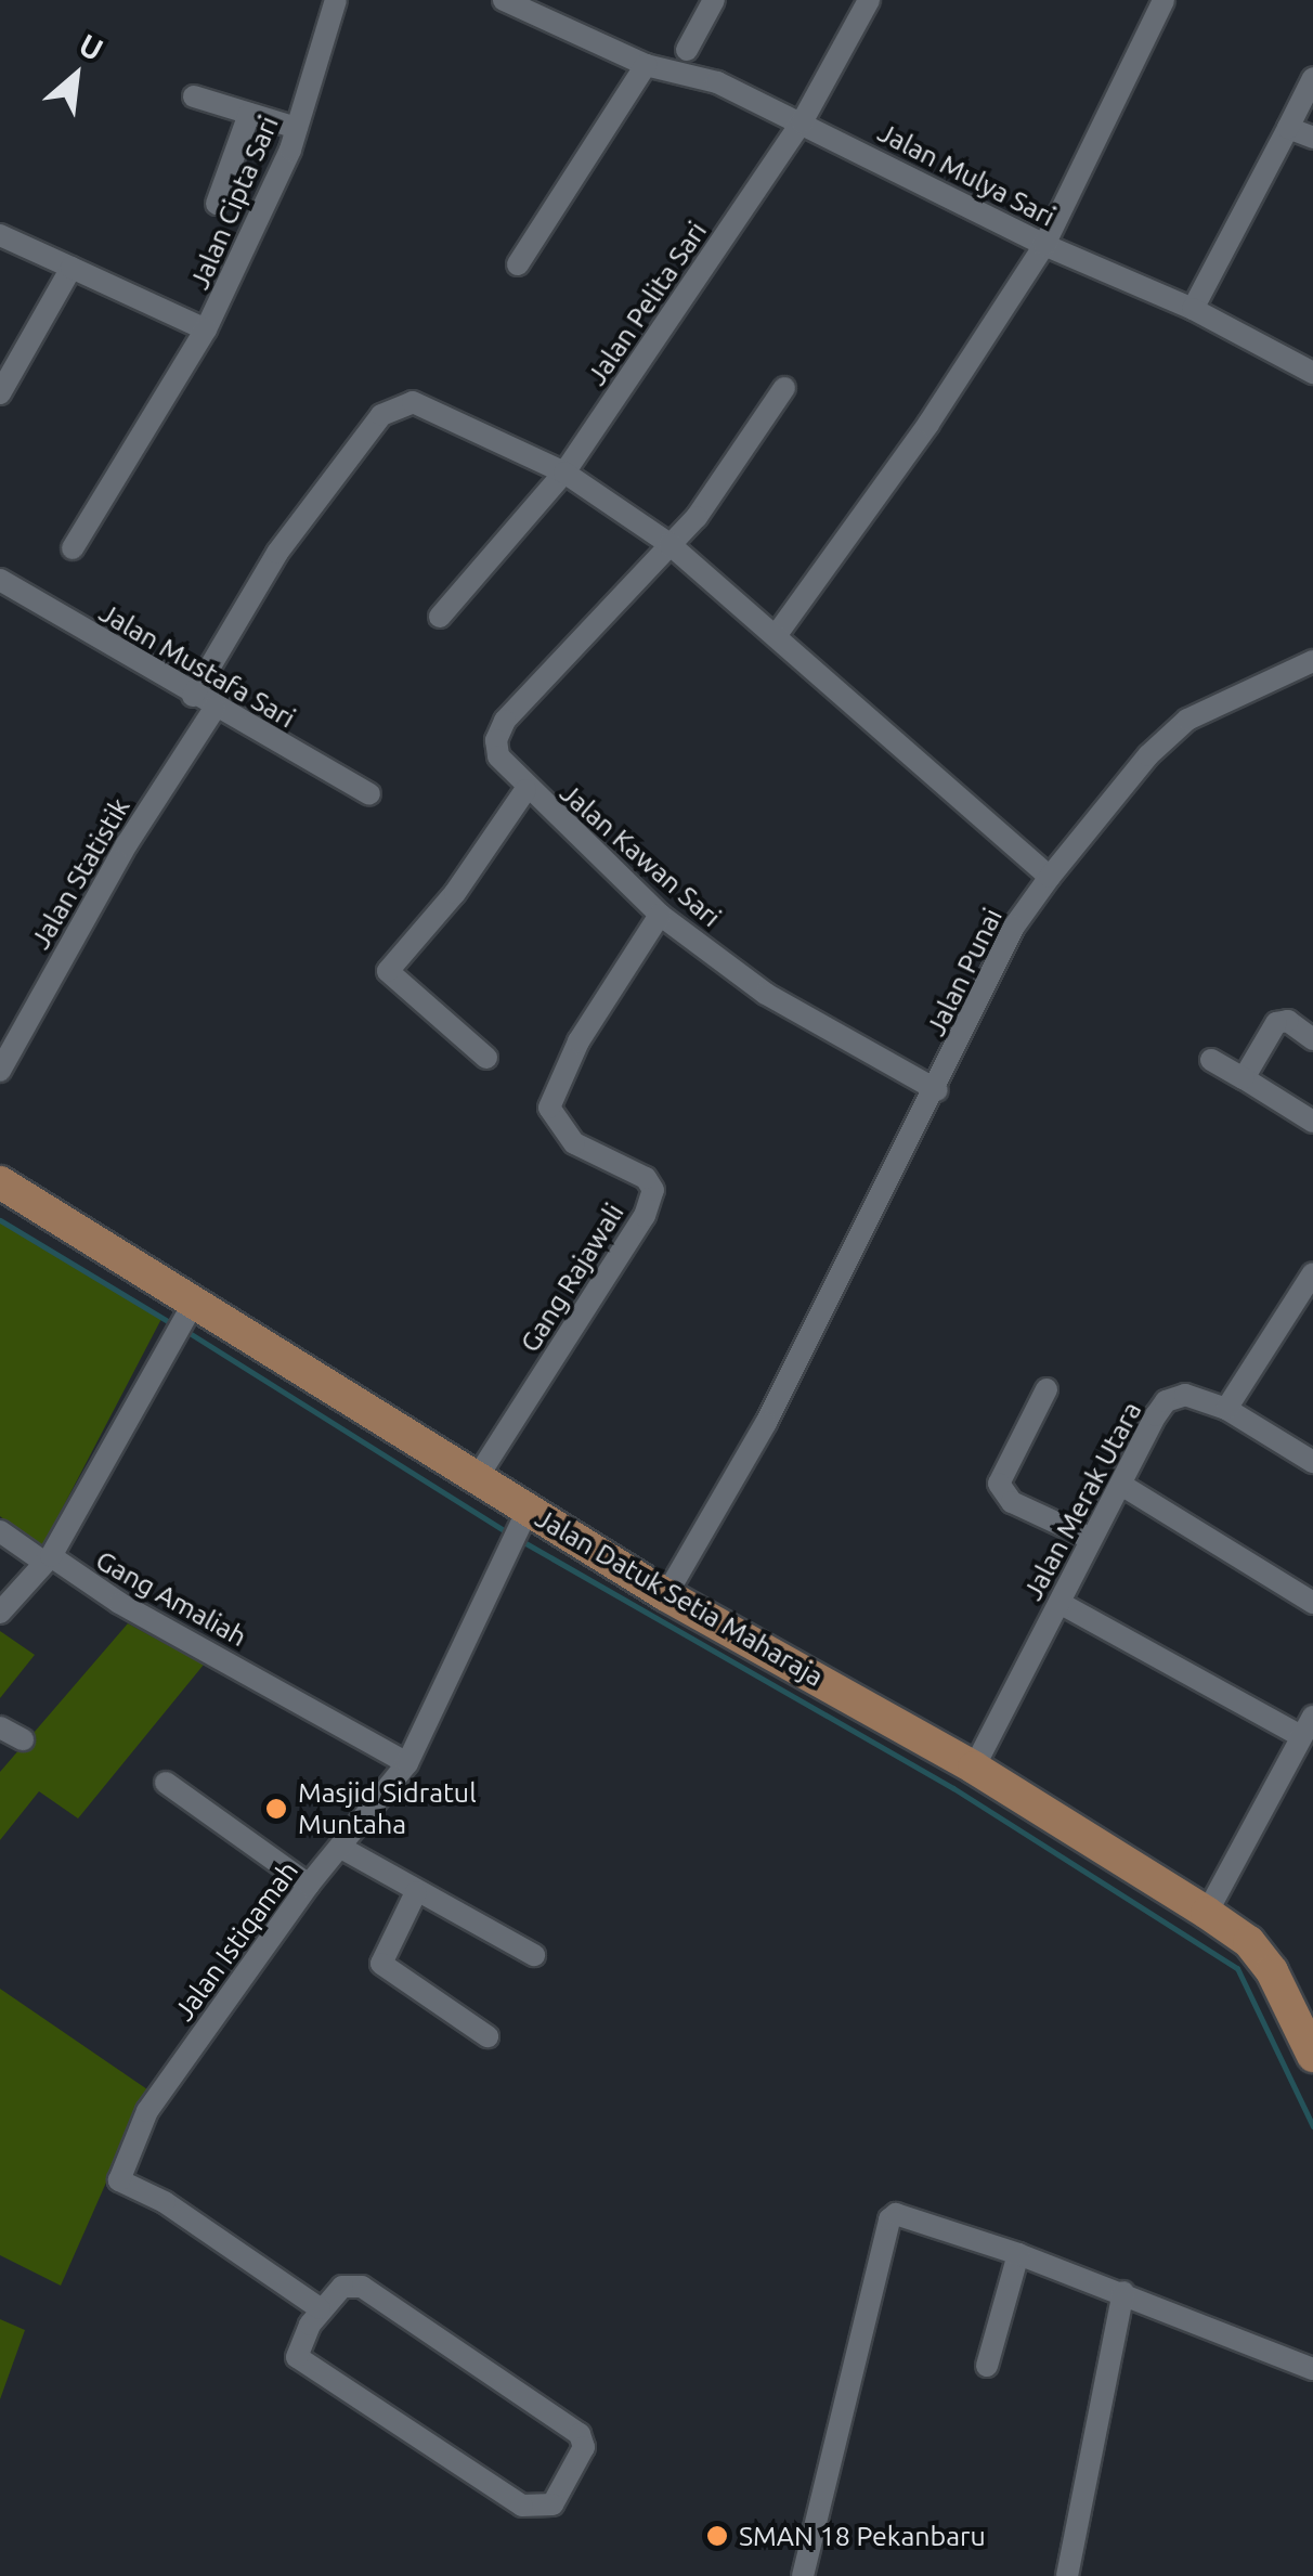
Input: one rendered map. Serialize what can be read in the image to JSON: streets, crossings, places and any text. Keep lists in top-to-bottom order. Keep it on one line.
{"streets":{"main road":["Jalan Datuk Setia Maharaja"],"street":["Jalan Mulya Sari","Jalan Cipta Sari","Jalan Pelita Sari","Jalan Mustafa Sari","Jalan Kawan Sari","Jalan Statistik","Jalan Punai","Gang Rajawali","Jalan Merak Utara","Gang Amaliah","Jalan Istiqamah"]},"crossings":[["Jalan Mulya Sari","Jalan Pelita Sari"],["Jalan Mustafa Sari","Jalan Statistik"],["Jalan Kawan Sari","Jalan Punai"],["Jalan Kawan Sari","Gang Rajawali"],["Jalan Punai","Jalan Datuk Setia Maharaja"],["Gang Rajawali","Jalan Datuk Setia Maharaja"],["Jalan Merak Utara","Jalan Datuk Setia Maharaja"],["Jalan Datuk Setia Maharaja","Jalan Istiqamah"],["Gang Amaliah","Jalan Istiqamah"]],"places":["Masjid Sidratul Muntaha","SMAN 18 Pekanbaru"],"north":"top right"}
